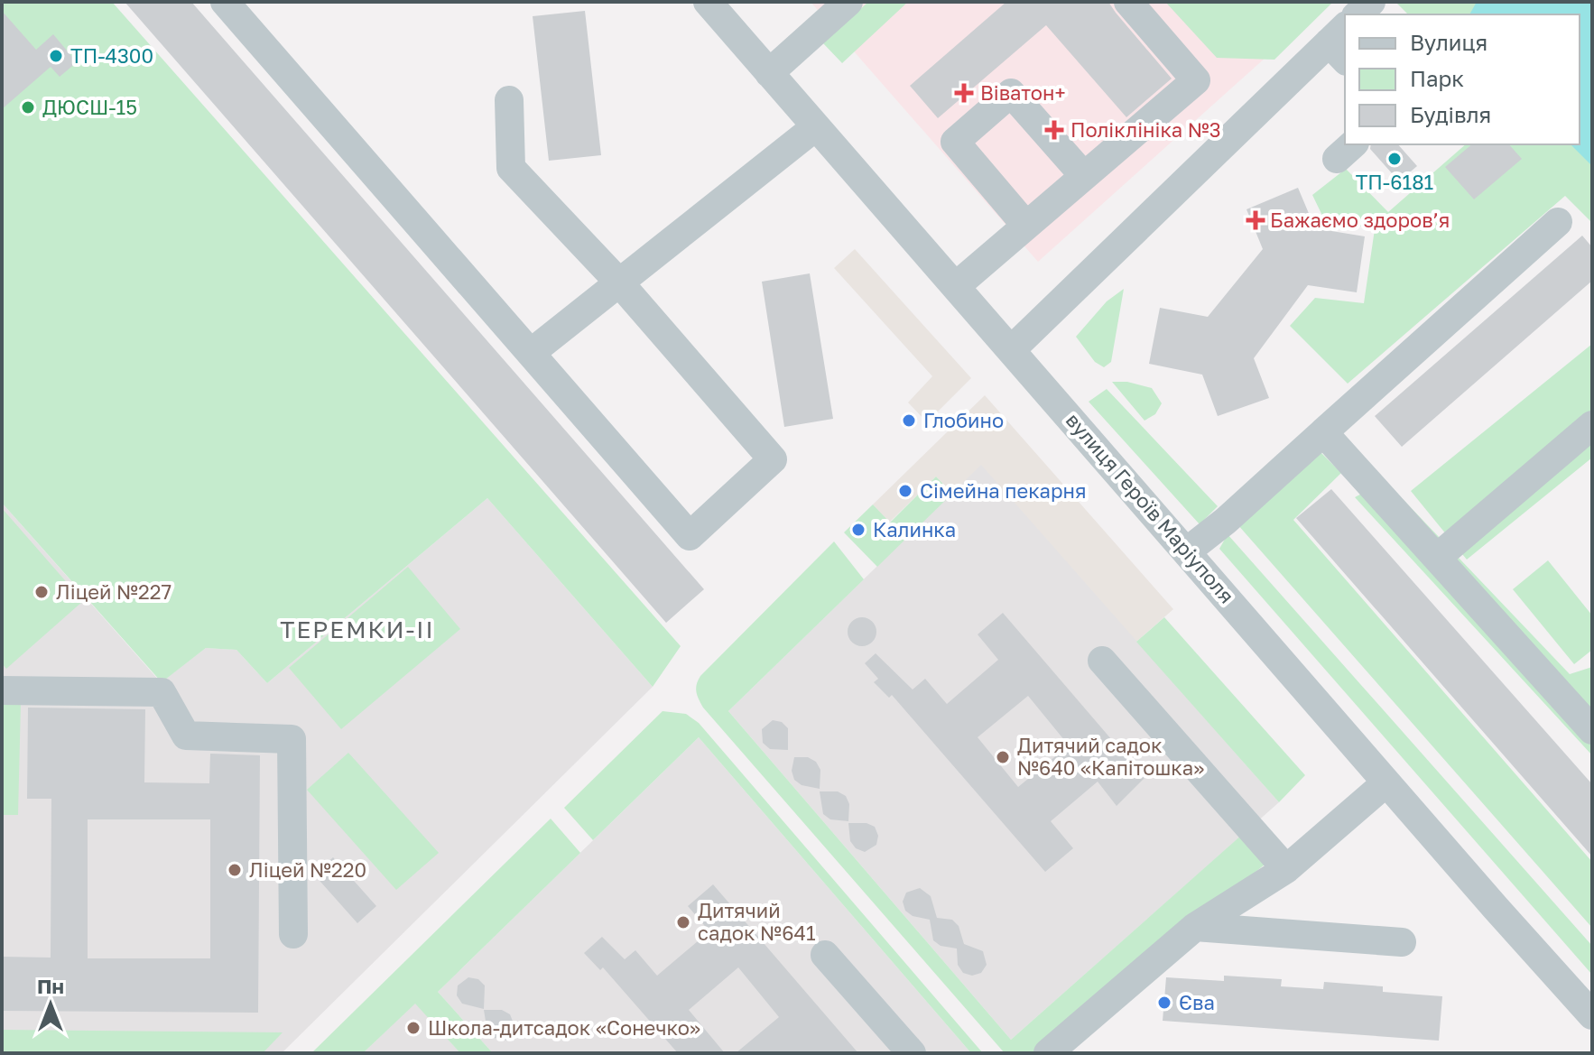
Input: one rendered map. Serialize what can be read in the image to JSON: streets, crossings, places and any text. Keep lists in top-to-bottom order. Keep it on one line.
{"streets":{"street":["вулиця Героїв Маріуполя"]},"districts":["ТЕРЕМКИ-ІІ"],"places":{"other":["ТП-4300","ДЮСШ-15","ТП-6181","Глобино","Сімейна пекарня","Калинка","Ліцей №227","Дитячий садок №640 «Капітошка»","Ліцей №220","Дитячий садок №641","Єва","Школа-дитсадок «Сонечко»"],"health":["Віватон+","Поліклініка №3","Бажаємо здоровʼя"]},"legend":["Вулиця","Парк","Будівля"],"north":"top"}
